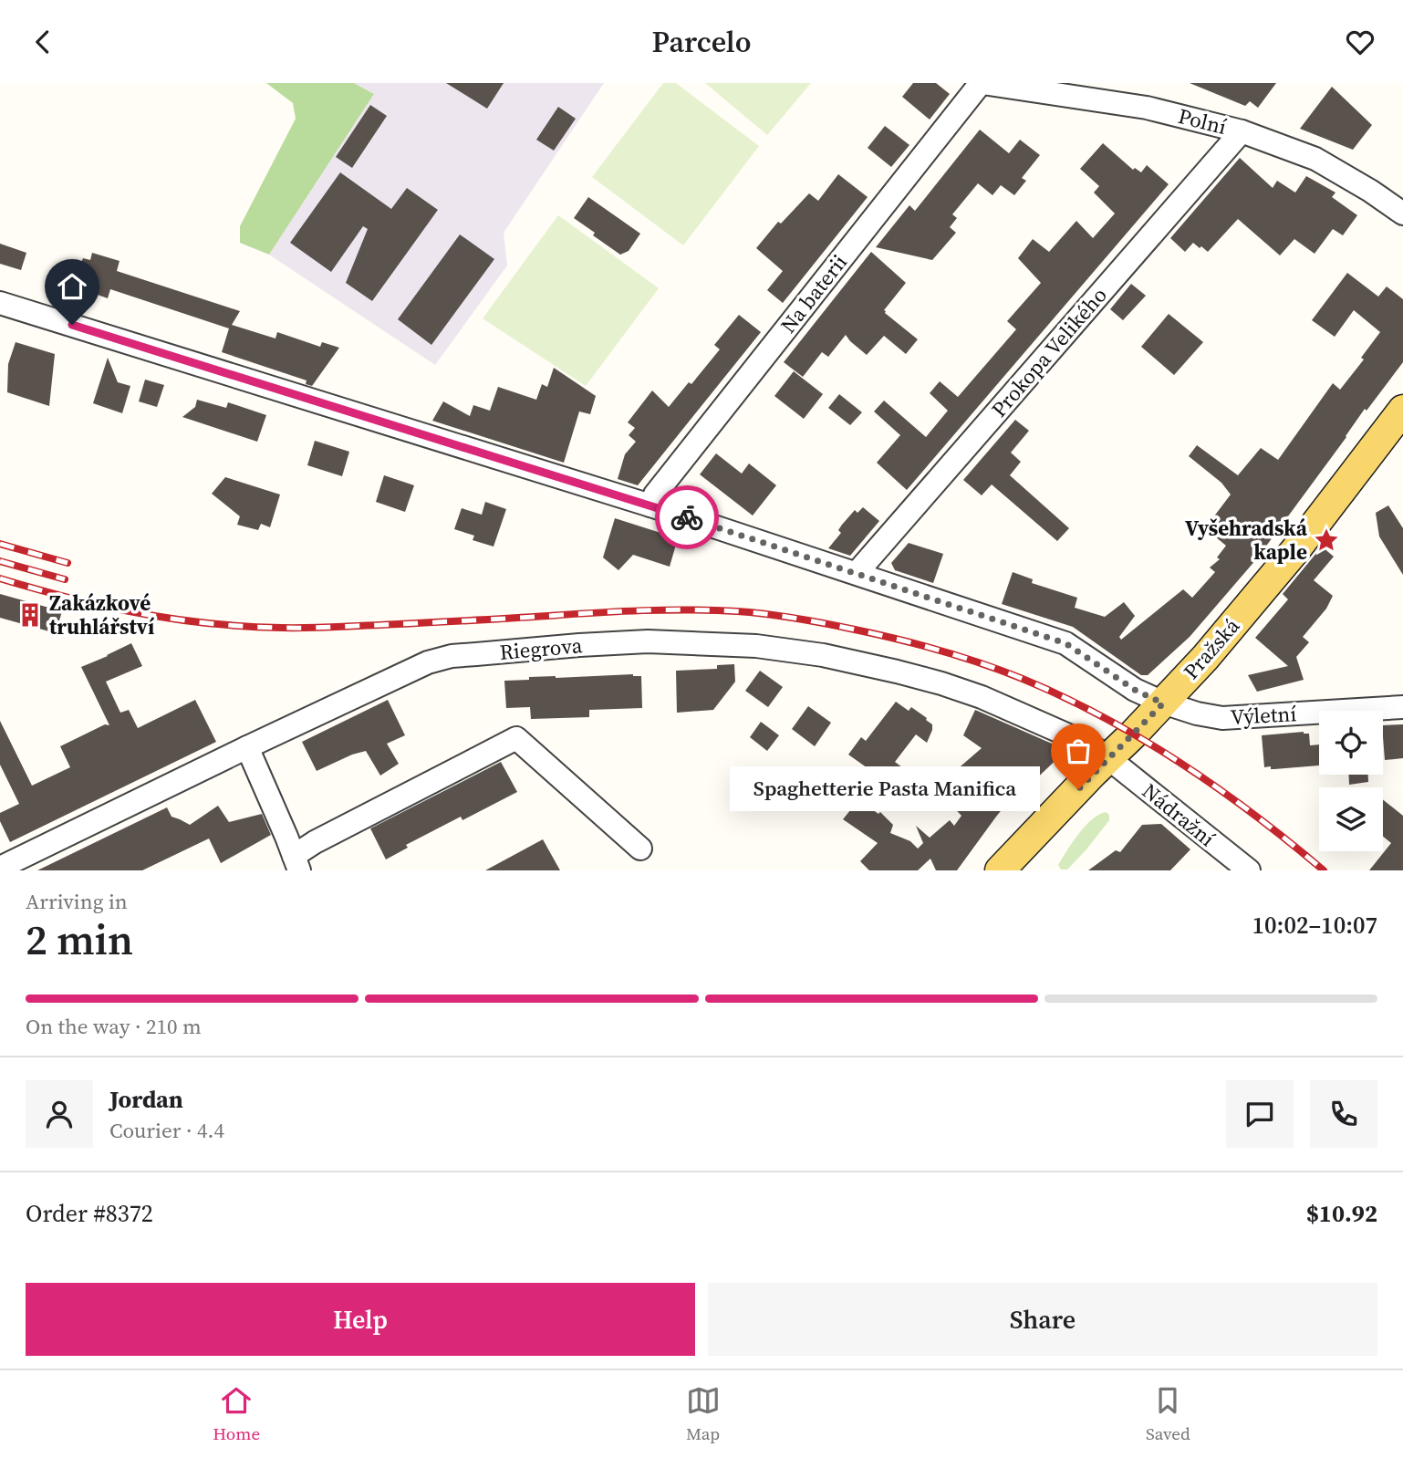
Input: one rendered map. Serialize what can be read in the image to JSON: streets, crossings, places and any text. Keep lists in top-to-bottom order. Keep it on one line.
{"streets":{"main road":["Pražská"],"street":["Polní","Na baterii","Prokopa Velikého","Riegrova","Výletní","Nádražní"]},"crossings":[["Polní","Na baterii"],["Polní","Prokopa Velikého"],["Na baterii","Výletní"],["Prokopa Velikého","Výletní"],["Riegrova","Pražská"],["Riegrova","Nádražní"],["Pražská","Výletní"],["Pražská","Nádražní"]],"places":{"place":["Vyšehradská kaple"],"building":["Zakázkové truhlářství"],"other":["Spaghetterie Pasta Manifica"]},"page":{"header":"Parcelo","bubble":"Spaghetterie Pasta Manifica","heading":["2 min","Arriving in","10:02–10:07"],"panel":["Jordan","Courier · 4.4","Order #8372","$10.92"],"bar":"On the way · 210 m","buttons":["Help","Share"],"tabs":["Home","Map","Saved"]}}
